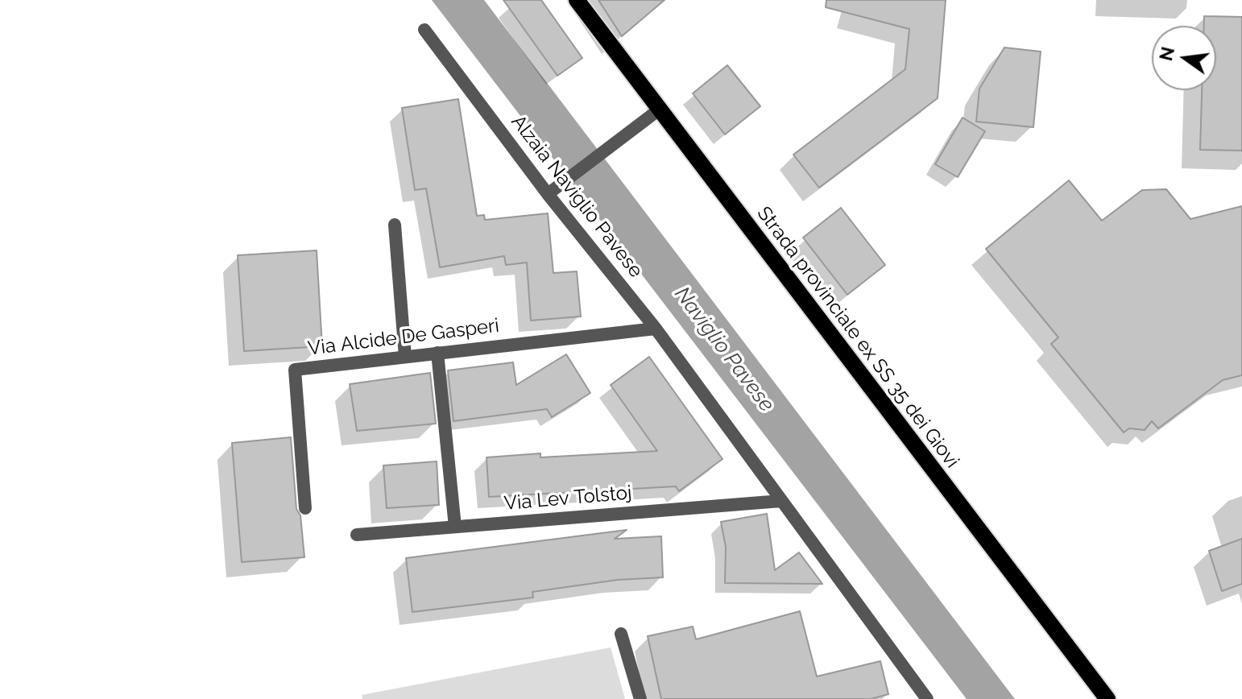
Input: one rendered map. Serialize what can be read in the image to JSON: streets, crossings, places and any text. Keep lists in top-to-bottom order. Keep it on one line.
{"streets":{"main road":["Strada provinciale ex SS 35 dei Giovi"],"street":["Alzaia Naviglio Pavese","Via Alcide De Gasperi","Via Lev Tolstoj"]},"crossings":[["Alzaia Naviglio Pavese","Via Alcide De Gasperi"],["Alzaia Naviglio Pavese","Via Lev Tolstoj"]],"water":["Naviglio Pavese"],"north":"left"}
